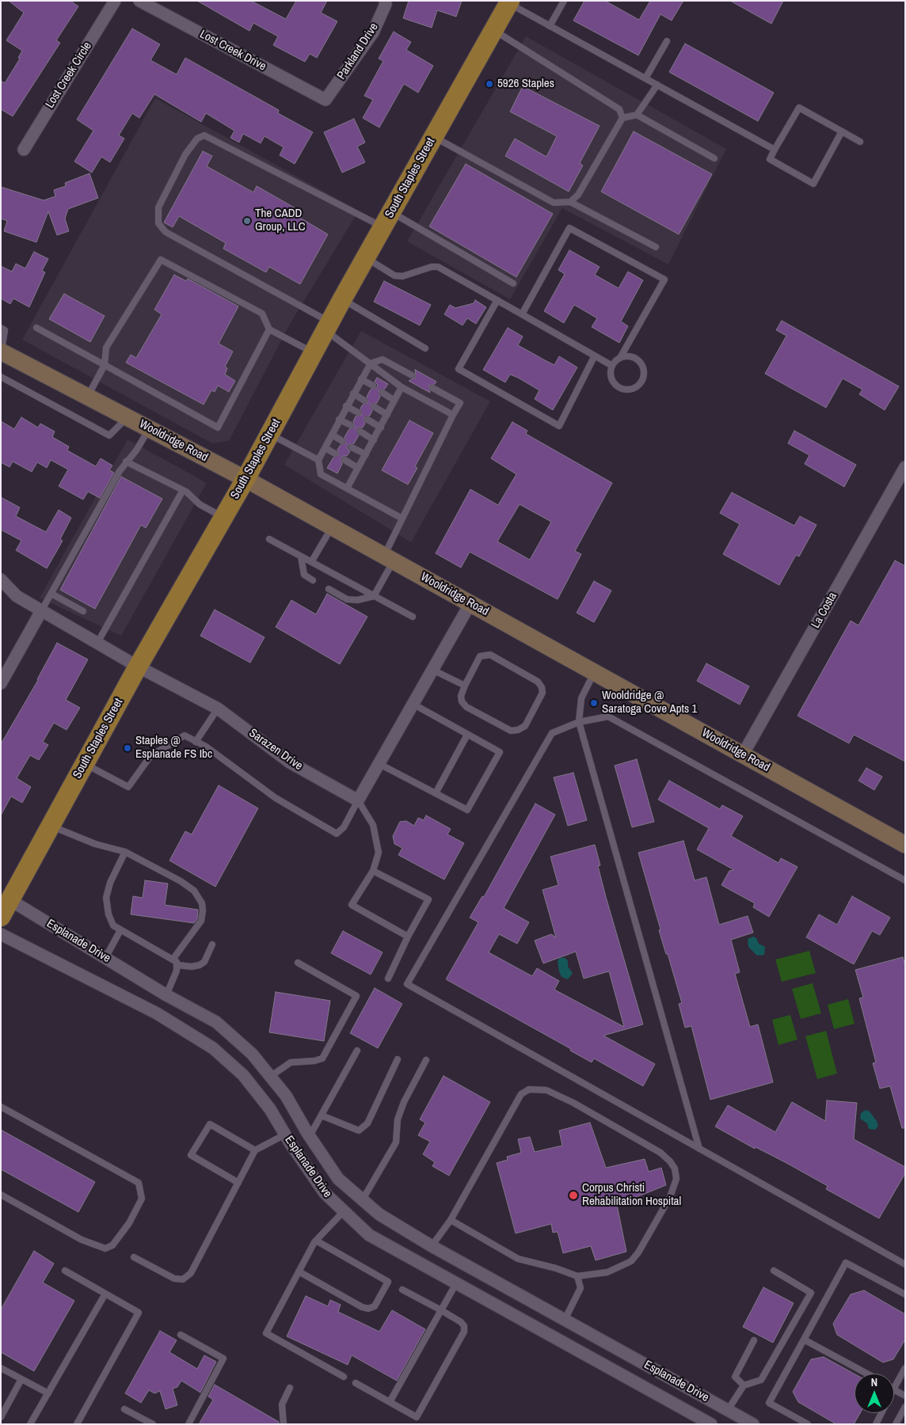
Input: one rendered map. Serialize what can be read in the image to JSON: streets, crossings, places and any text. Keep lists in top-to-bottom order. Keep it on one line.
{"streets":{"main road":["South Staples Street","Wooldridge Road"],"street":["Lost Creek Drive","Parkland Drive","Lost Creek Circle","La Costa","Sarazen Drive","Esplanade Drive"]},"crossings":[["Lost Creek Drive","Parkland Drive"],["South Staples Street","Wooldridge Road"],["South Staples Street","Sarazen Drive"],["South Staples Street","Esplanade Drive"],["Wooldridge Road","La Costa"]],"places":["5926 Staples","The CADD Group, LLC","Wooldridge @ Saratoga Cove Apts 1","Staples @ Esplanade FS Ibc","Corpus Christi Rehabilitation Hospital"],"north":"top"}
